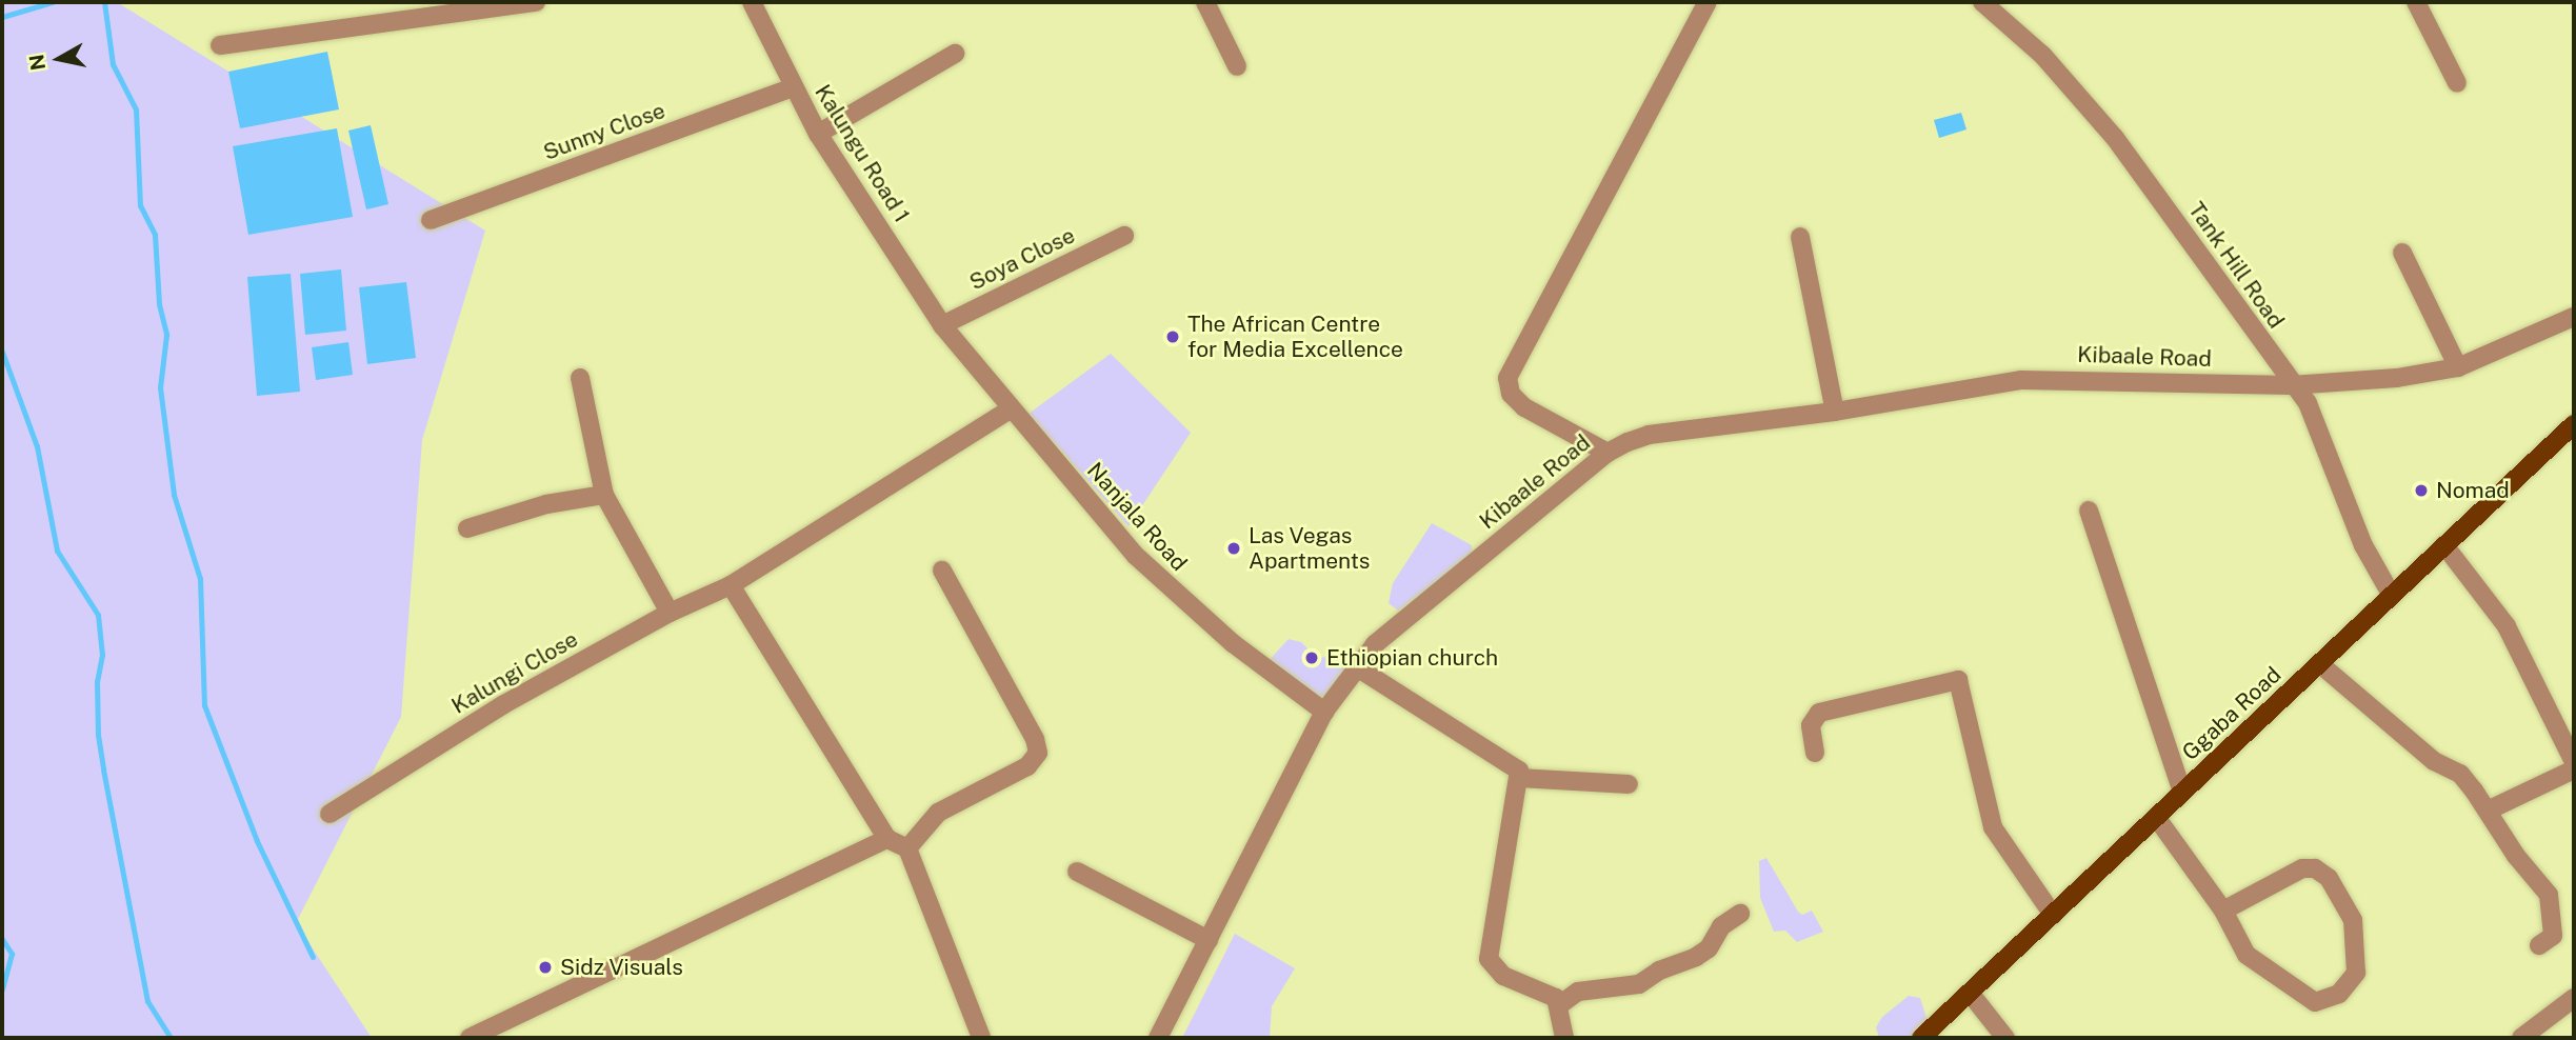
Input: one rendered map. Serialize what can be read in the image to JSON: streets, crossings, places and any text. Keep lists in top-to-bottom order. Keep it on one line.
{"streets":{"main road":["Ggaba Road"],"street":["Sunny Close","Kalungu Road 1","Soya Close","Tank Hill Road","Kibaale Road","Nanjala Road","Kalungi Close"]},"crossings":[["Sunny Close","Kalungu Road 1"],["Kalungu Road 1","Soya Close"],["Kalungu Road 1","Nanjala Road"],["Soya Close","Nanjala Road"],["Tank Hill Road","Kibaale Road"],["Tank Hill Road","Ggaba Road"],["Kibaale Road","Nanjala Road"],["Nanjala Road","Kalungi Close"]],"places":["The African Centre for Media Excellence","Nomad","Las Vegas Apartments","Ethiopian church","Sidz Visuals"],"north":"left"}
